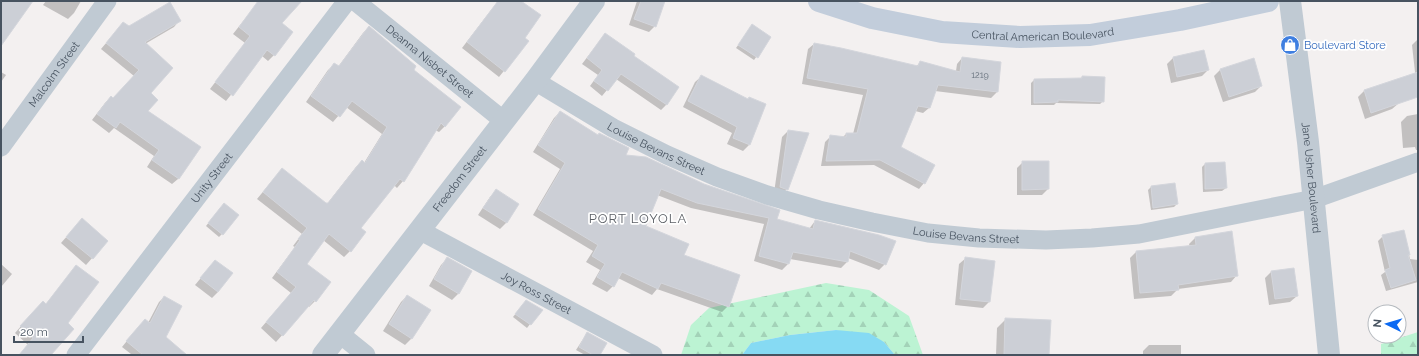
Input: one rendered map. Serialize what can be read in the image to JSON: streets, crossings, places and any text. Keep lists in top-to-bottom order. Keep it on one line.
{"streets":{"main road":["Central American Boulevard"],"street":["Deanna Nisbet Street","Malcolm Street","Louise Bevans Street","Unity Street","Jane Usher Boulevard","Freedom Street","Joy Ross Street"]},"crossings":[["Deanna Nisbet Street","Freedom Street"],["Louise Bevans Street","Jane Usher Boulevard"],["Louise Bevans Street","Freedom Street"],["Freedom Street","Joy Ross Street"]],"districts":["PORT LOYOLA"],"places":{"shop":["Boulevard Store"]},"house_numbers":["1219"],"scale_bar":"20 m","north":"left"}
